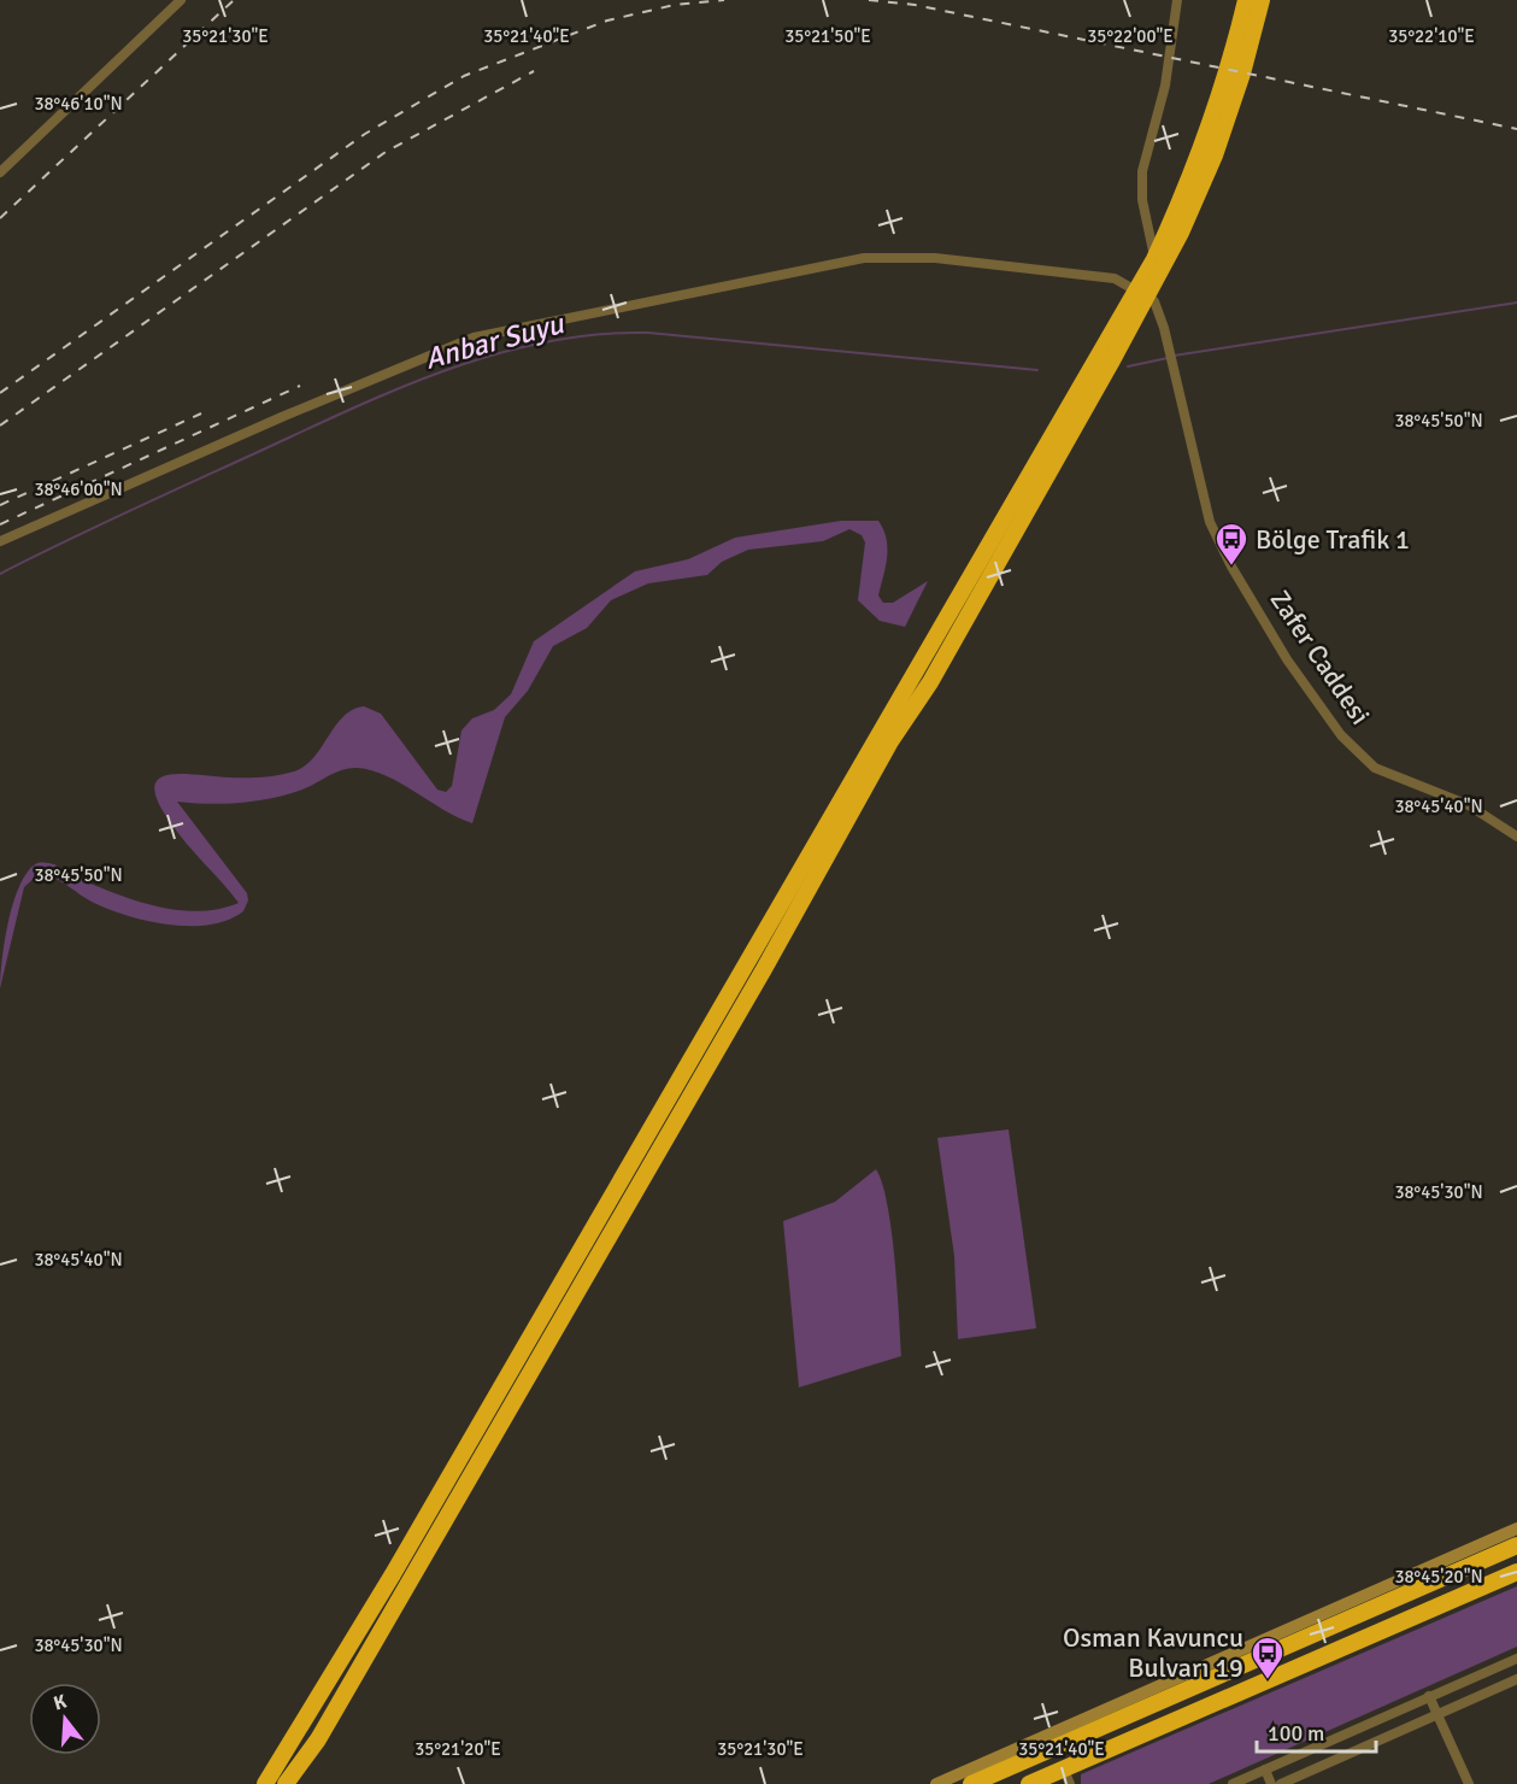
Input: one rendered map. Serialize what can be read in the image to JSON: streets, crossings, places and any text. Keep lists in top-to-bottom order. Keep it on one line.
{"streets":{"street":["Zafer Caddesi"]},"water":["Anbar Suyu"],"places":{"bus stop":["Bölge Trafik 1","Osman Kavuncu Bulvarı 19"]},"scale_bar":"100 m","north":"top","coordinates":["35°21'30\"E","35°21'40\"E","35°21'50\"E","35°22'00\"E","35°22'10\"E","38°46'10\"N","38°45'50\"N","38°46'00\"N","38°45'40\"N","38°45'30\"N","38°45'20\"N","35°21'20\"E"]}
